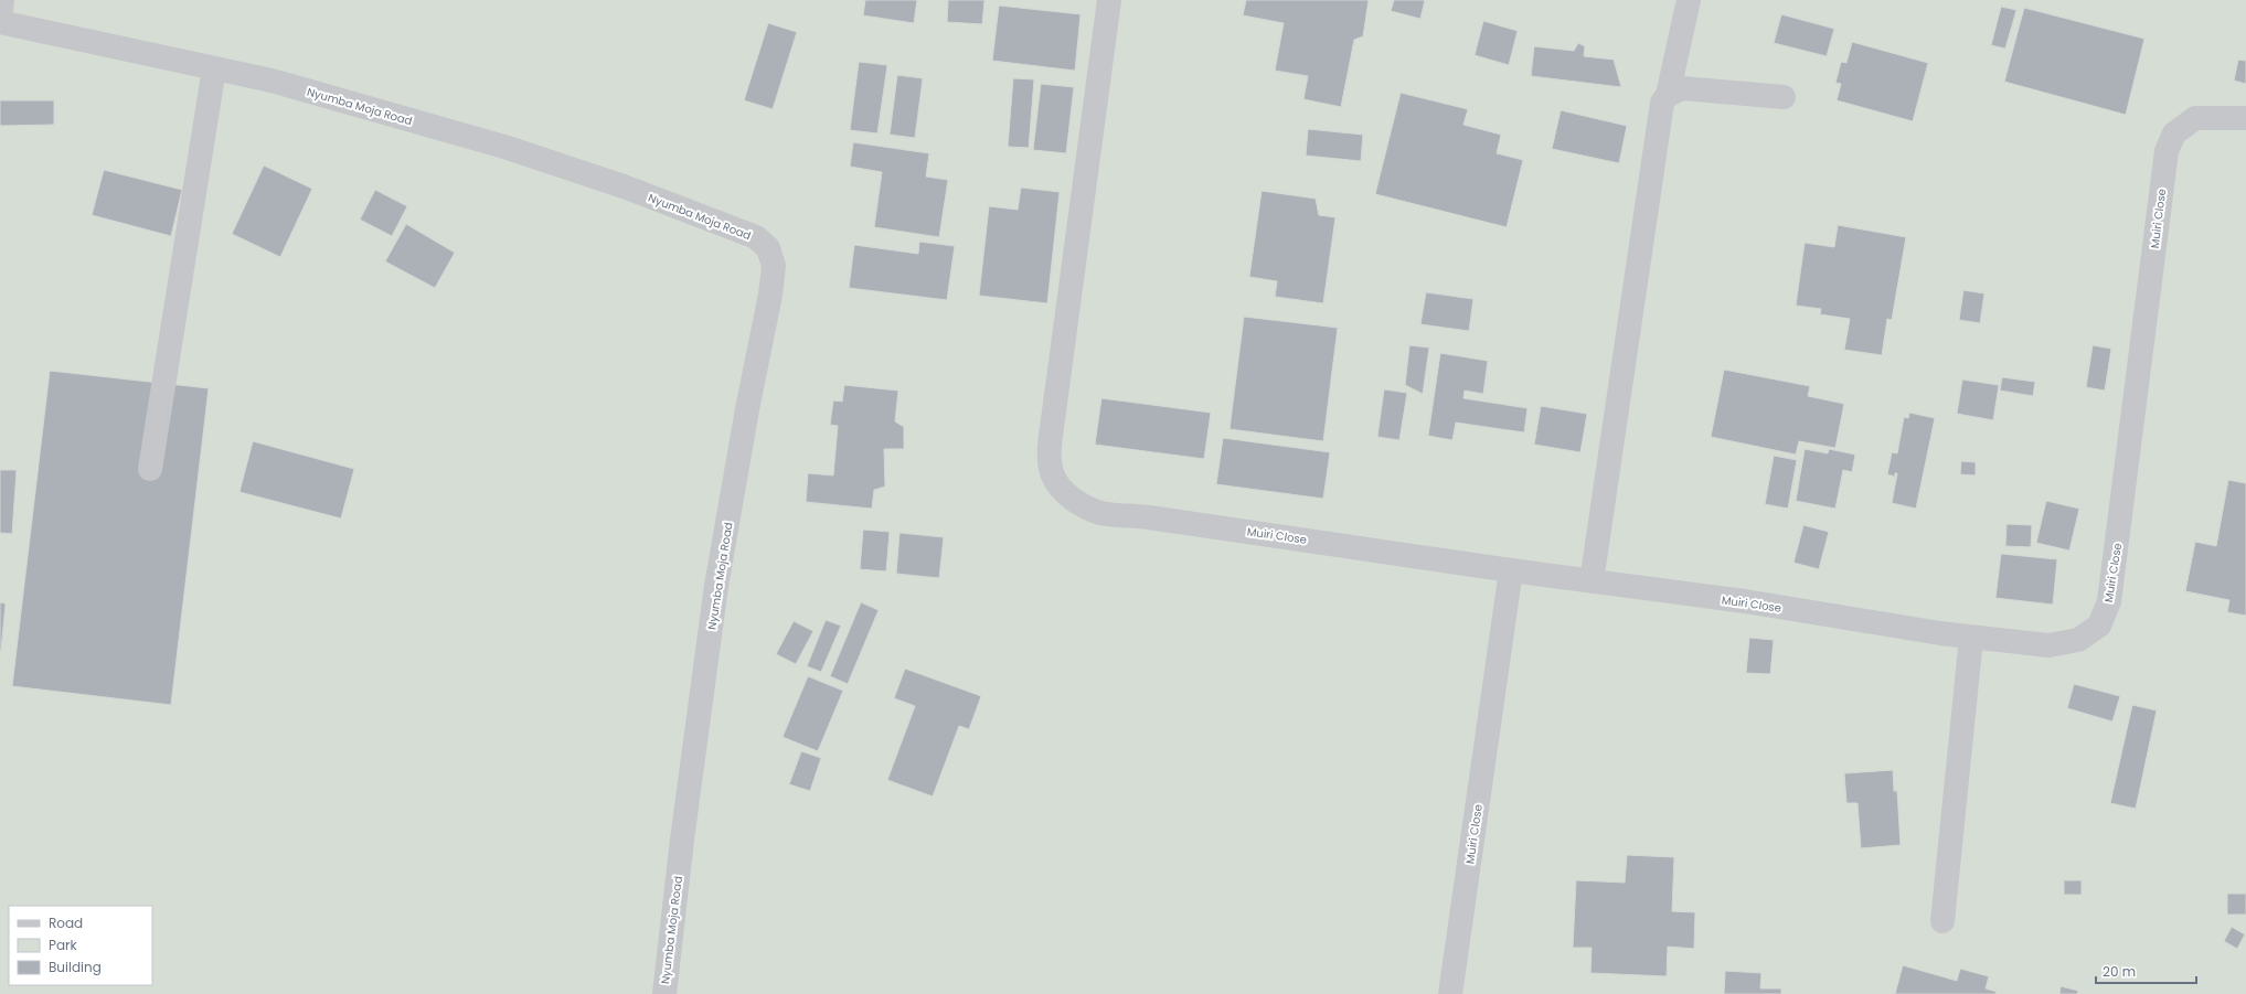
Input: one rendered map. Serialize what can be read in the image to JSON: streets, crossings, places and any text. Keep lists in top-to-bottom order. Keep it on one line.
{"streets":{"street":["Nyumba Moja Road","Muiri Close"]},"legend":["Road","Park","Building"],"scale_bar":"20 m"}
